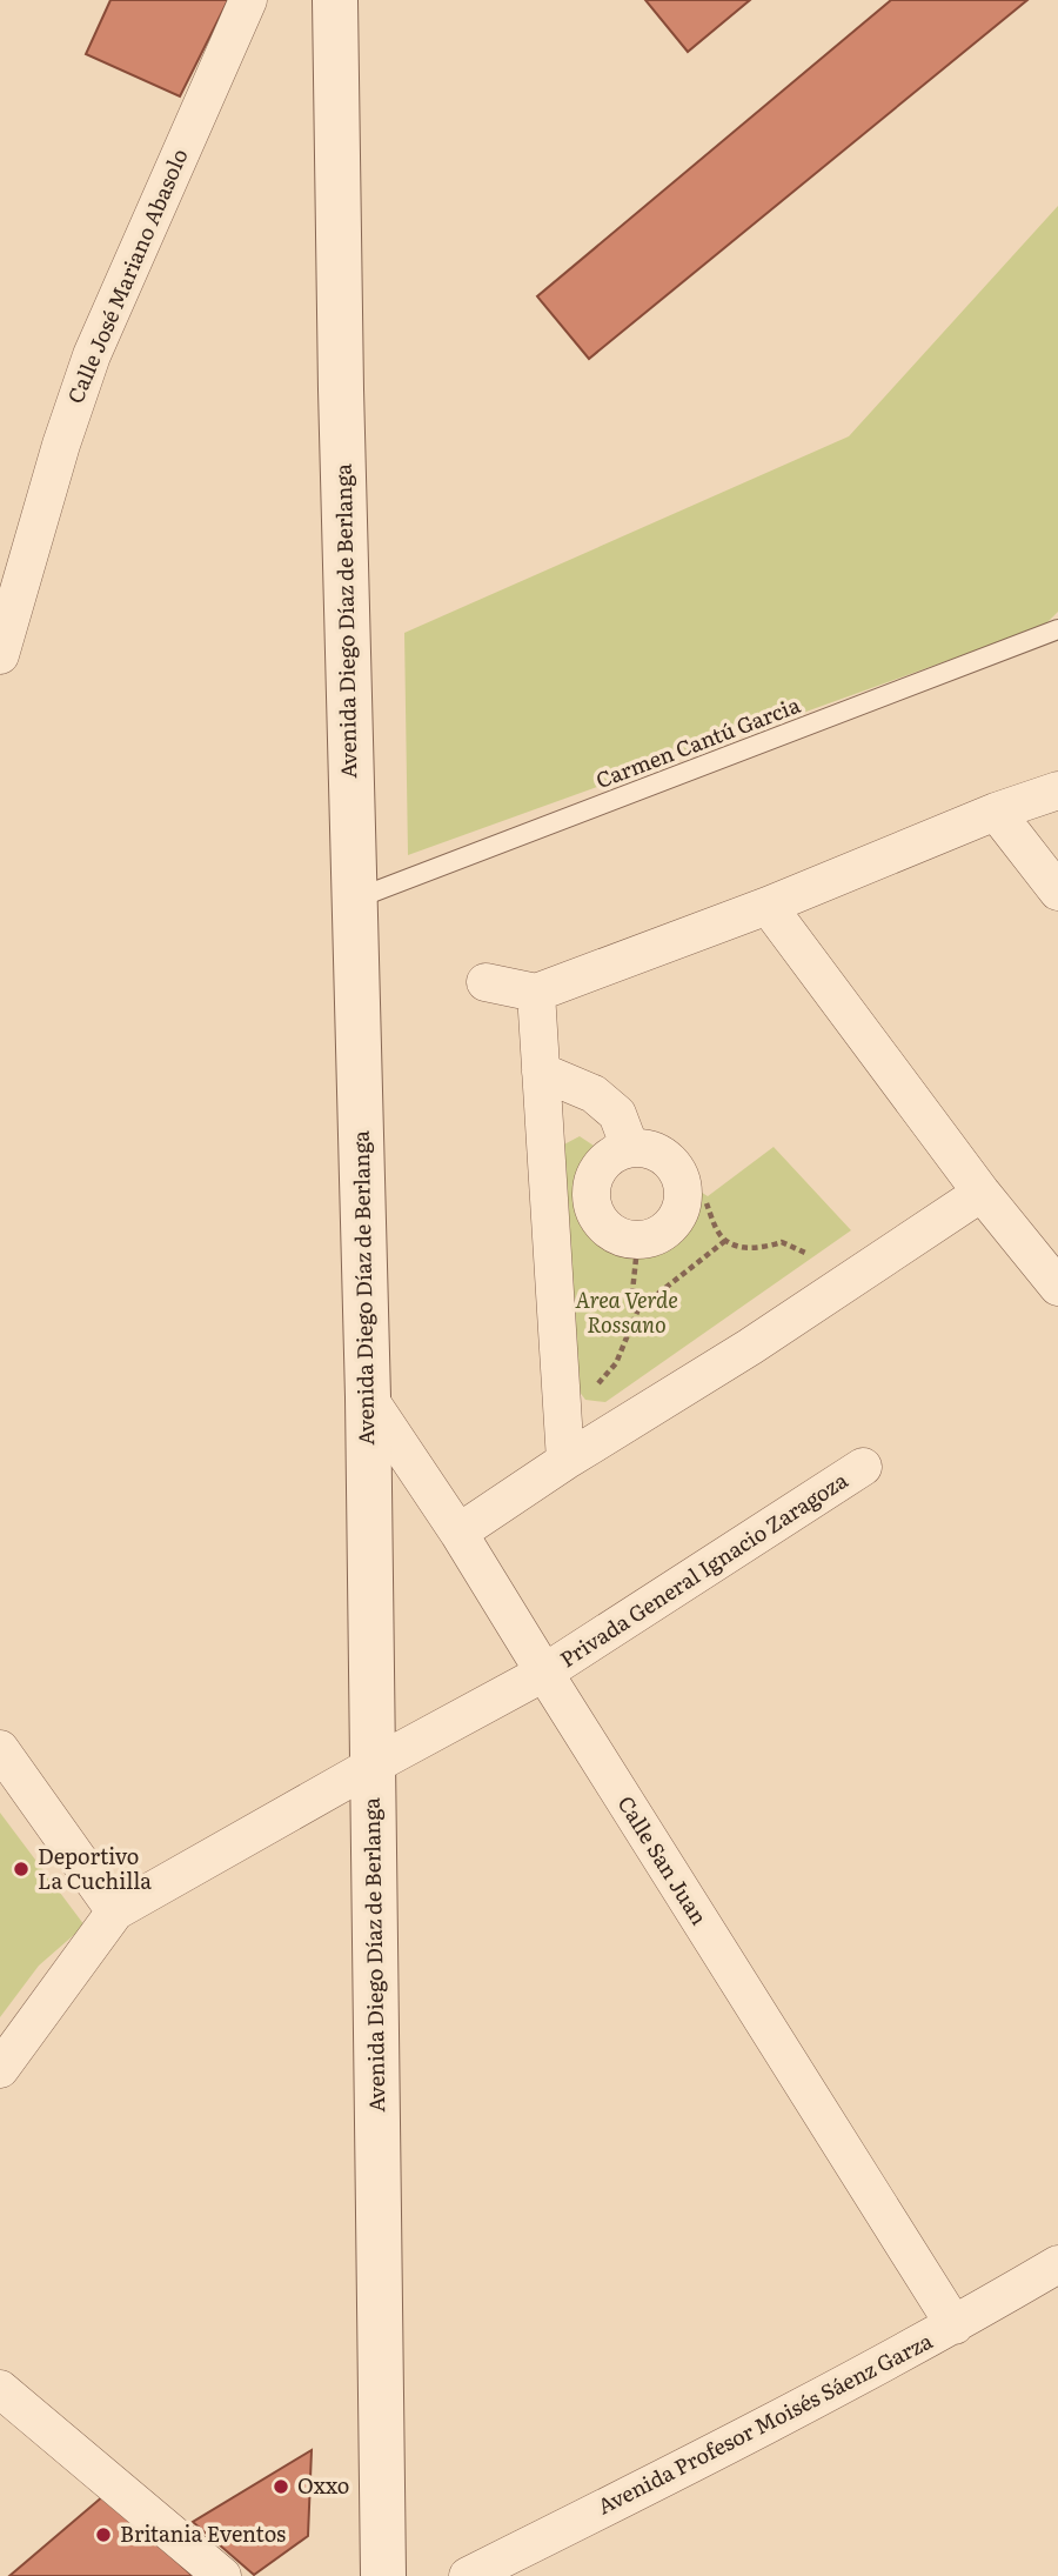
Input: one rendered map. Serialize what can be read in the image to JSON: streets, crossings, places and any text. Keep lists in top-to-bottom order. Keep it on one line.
{"streets":{"street":["Calle José Mariano Abasolo","Avenida Diego Díaz de Berlanga","Privada General Ignacio Zaragoza","Calle San Juan","Avenida Profesor Moisés Sáenz Garza"],"lane":["Carmen Cantú Garcia"]},"crossings":[["Avenida Diego Díaz de Berlanga","Carmen Cantú Garcia"],["Avenida Diego Díaz de Berlanga","Privada General Ignacio Zaragoza"],["Avenida Diego Díaz de Berlanga","Calle San Juan"],["Privada General Ignacio Zaragoza","Calle San Juan"],["Calle San Juan","Avenida Profesor Moisés Sáenz Garza"]],"parks":["Area Verde Rossano"],"places":["Deportivo La Cuchilla","Oxxo","Britania Eventos"]}
